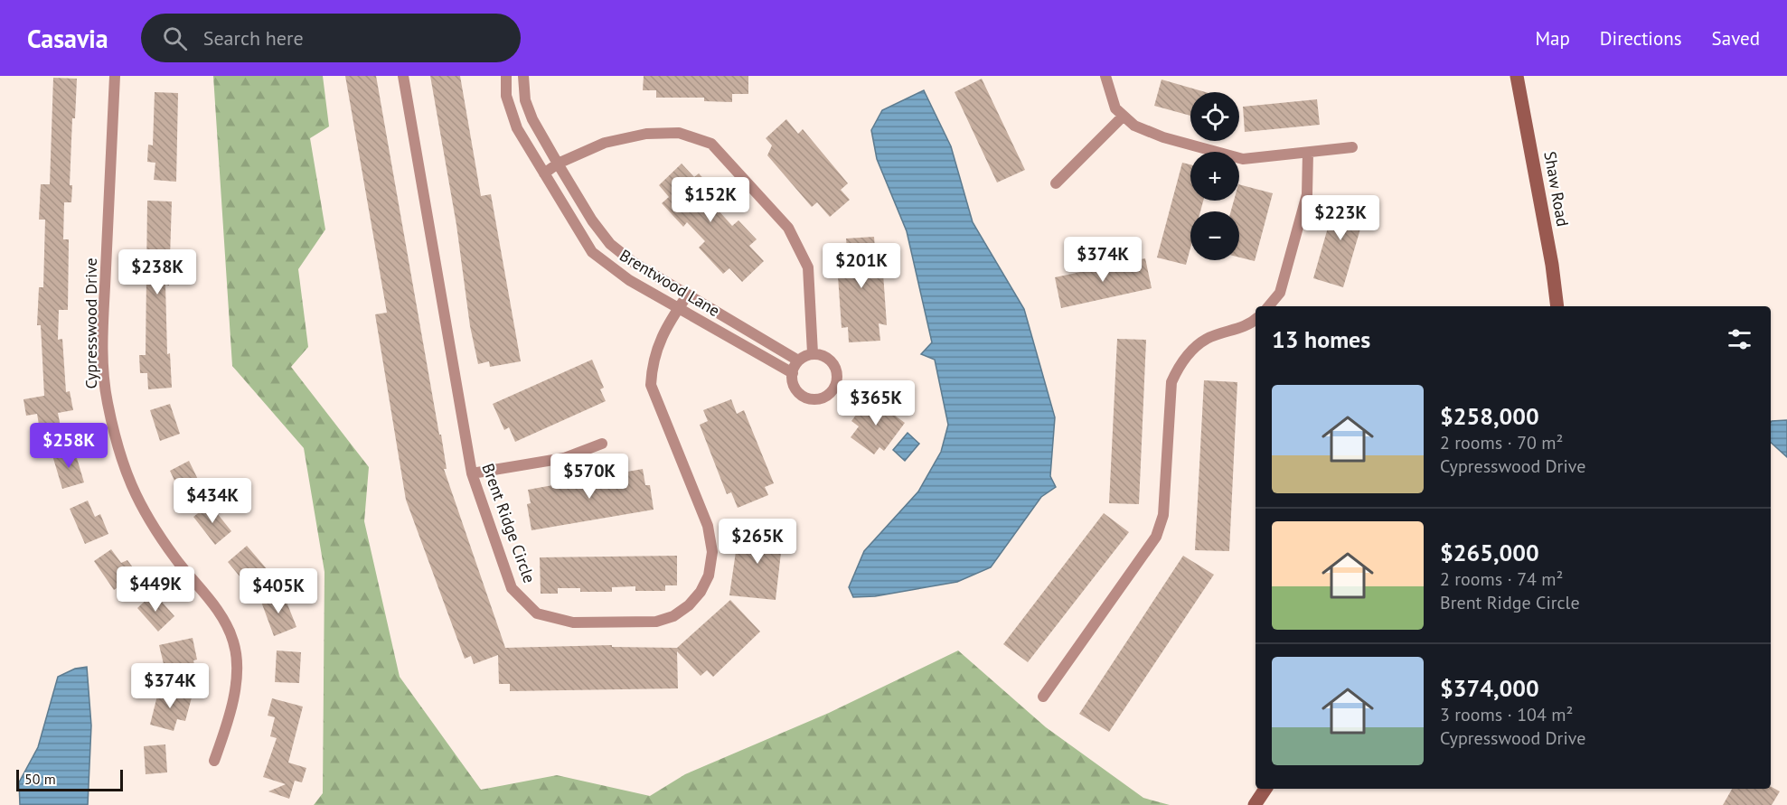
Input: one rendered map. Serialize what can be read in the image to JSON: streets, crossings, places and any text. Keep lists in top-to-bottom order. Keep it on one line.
{"streets":{"main road":["Shaw Road"],"street":["Brentwood Lane","Cypresswood Drive","Brent Ridge Circle"]},"crossings":[["Brentwood Lane","Brent Ridge Circle"]],"scale_bar":"50 m","page":{"header":"Casavia","search":"Search here","nav":["Map","Directions","Saved"],"map_buttons":["+","−"],"price":["$152K","$223K","$374K","$201K","$238K","$365K","$258K","$570K","$434K","$265K","$449K","$405K","$374K"],"heading":"13 homes","list":[{"name":"$258,000","note":"2 rooms · 70 m² · Cypresswood Drive"},{"name":"$265,000","note":"2 rooms · 74 m² · Brent Ridge Circle"},{"name":"$374,000","note":"3 rooms · 104 m² · Cypresswood Drive"}],"scale":"50 m"}}
